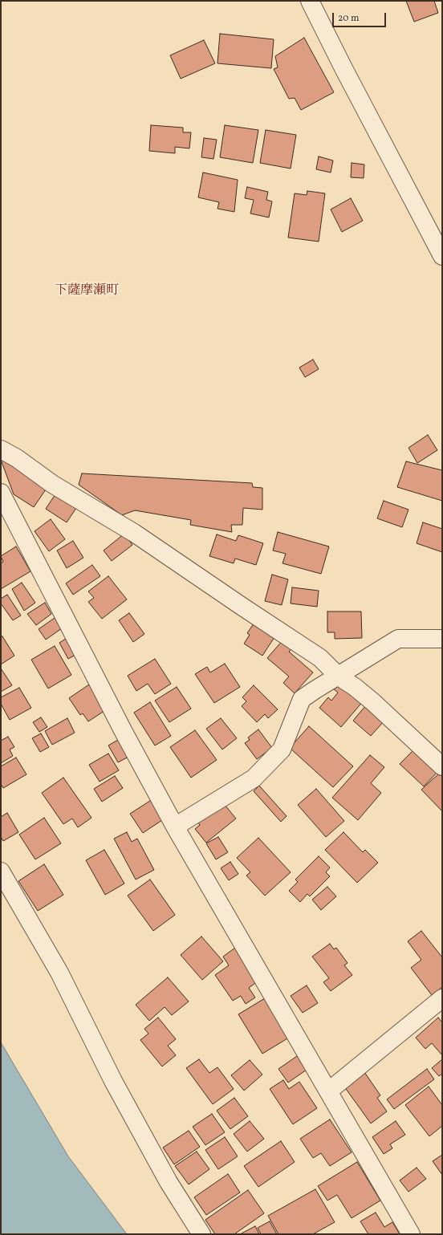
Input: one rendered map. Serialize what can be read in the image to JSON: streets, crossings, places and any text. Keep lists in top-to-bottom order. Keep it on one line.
{"districts":["下薩摩瀬町"],"scale_bar":"20 m"}
